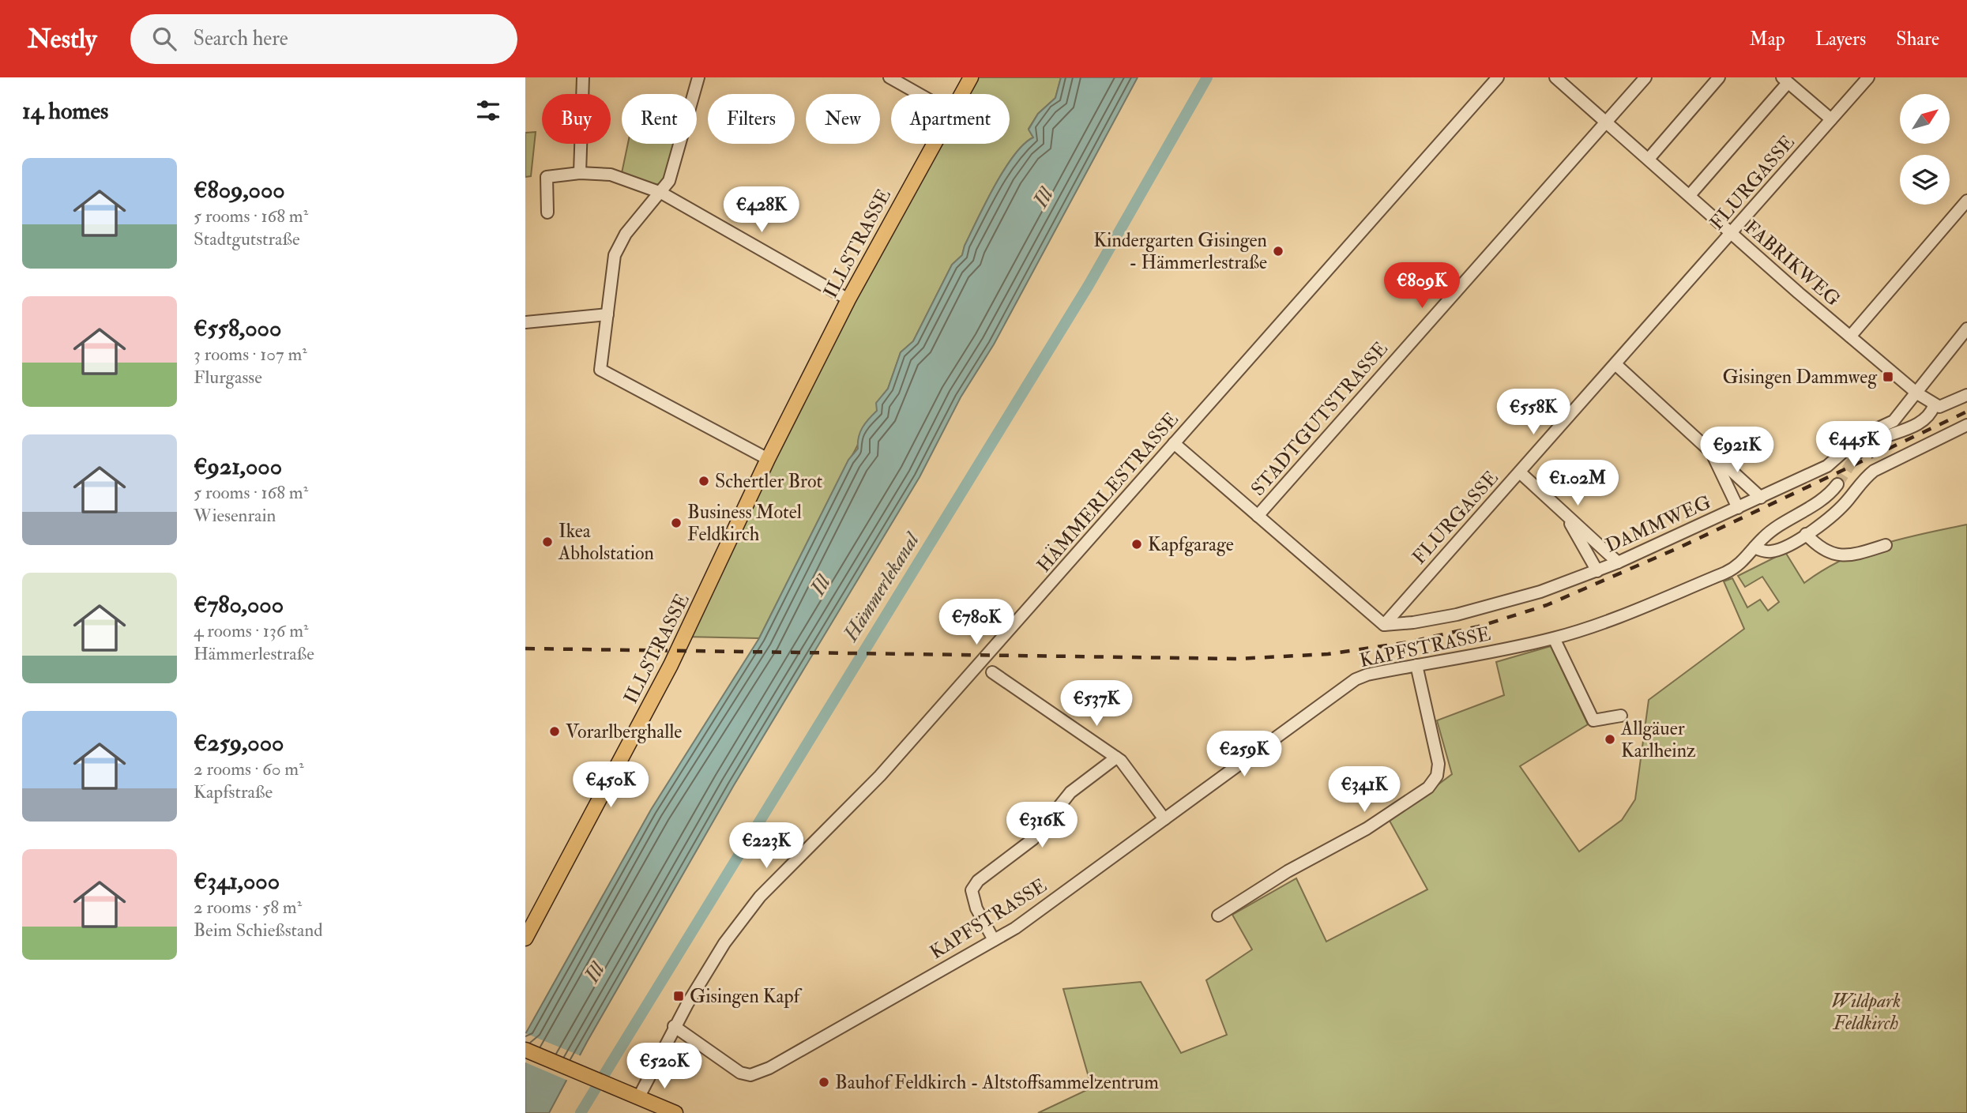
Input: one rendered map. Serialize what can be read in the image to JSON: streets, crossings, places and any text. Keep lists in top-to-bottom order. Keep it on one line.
{"streets":{"main road":["ILLSTRASSE"],"street":["FLURGASSE","FABRIKWEG","STADTGUTSTRASSE","HÄMMERLESTRASSE","DAMMWEG","KAPFSTRASSE"]},"crossings":[["FLURGASSE","FABRIKWEG"],["FLURGASSE","DAMMWEG"],["FABRIKWEG","STADTGUTSTRASSE"],["FABRIKWEG","DAMMWEG"],["HÄMMERLESTRASSE","KAPFSTRASSE"]],"water":["Ill","Hämmerlekanal"],"parks":["Wildpark Feldkirch"],"places":{"other":["Kindergarten Gisingen - Hämmerlestraße","Schertler Brot","Business Motel Feldkirch","Ikea Abholstation","Kapfgarage","Vorarlberghalle","Allgäuer Karlheinz","Bauhof Feldkirch - Altstoffsammelzentrum"],"transit":["Gisingen Dammweg","Gisingen Kapf"]},"north":"top right","page":{"header":"Nestly","search":"Search here","nav":["Map","Layers","Share"],"heading":"14 homes","chip":["Buy","Rent","Filters","New","Apartment"],"list":[{"name":"€809,000","note":"5 rooms · 168 m² · Stadtgutstraße"},{"name":"€558,000","note":"3 rooms · 107 m² · Flurgasse"},{"name":"€921,000","note":"5 rooms · 168 m² · Wiesenrain"},{"name":"€780,000","note":"4 rooms · 136 m² · Hämmerlestraße"},{"name":"€259,000","note":"2 rooms · 60 m² · Kapfstraße"},{"name":"€341,000","note":"2 rooms · 58 m² · Beim Schießstand"}],"price":["€428K","€809K","€558K","€445K","€921K","€1.02M","€780K","€537K","€259K","€450K","€341K","€316K","€223K","€520K"]}}
